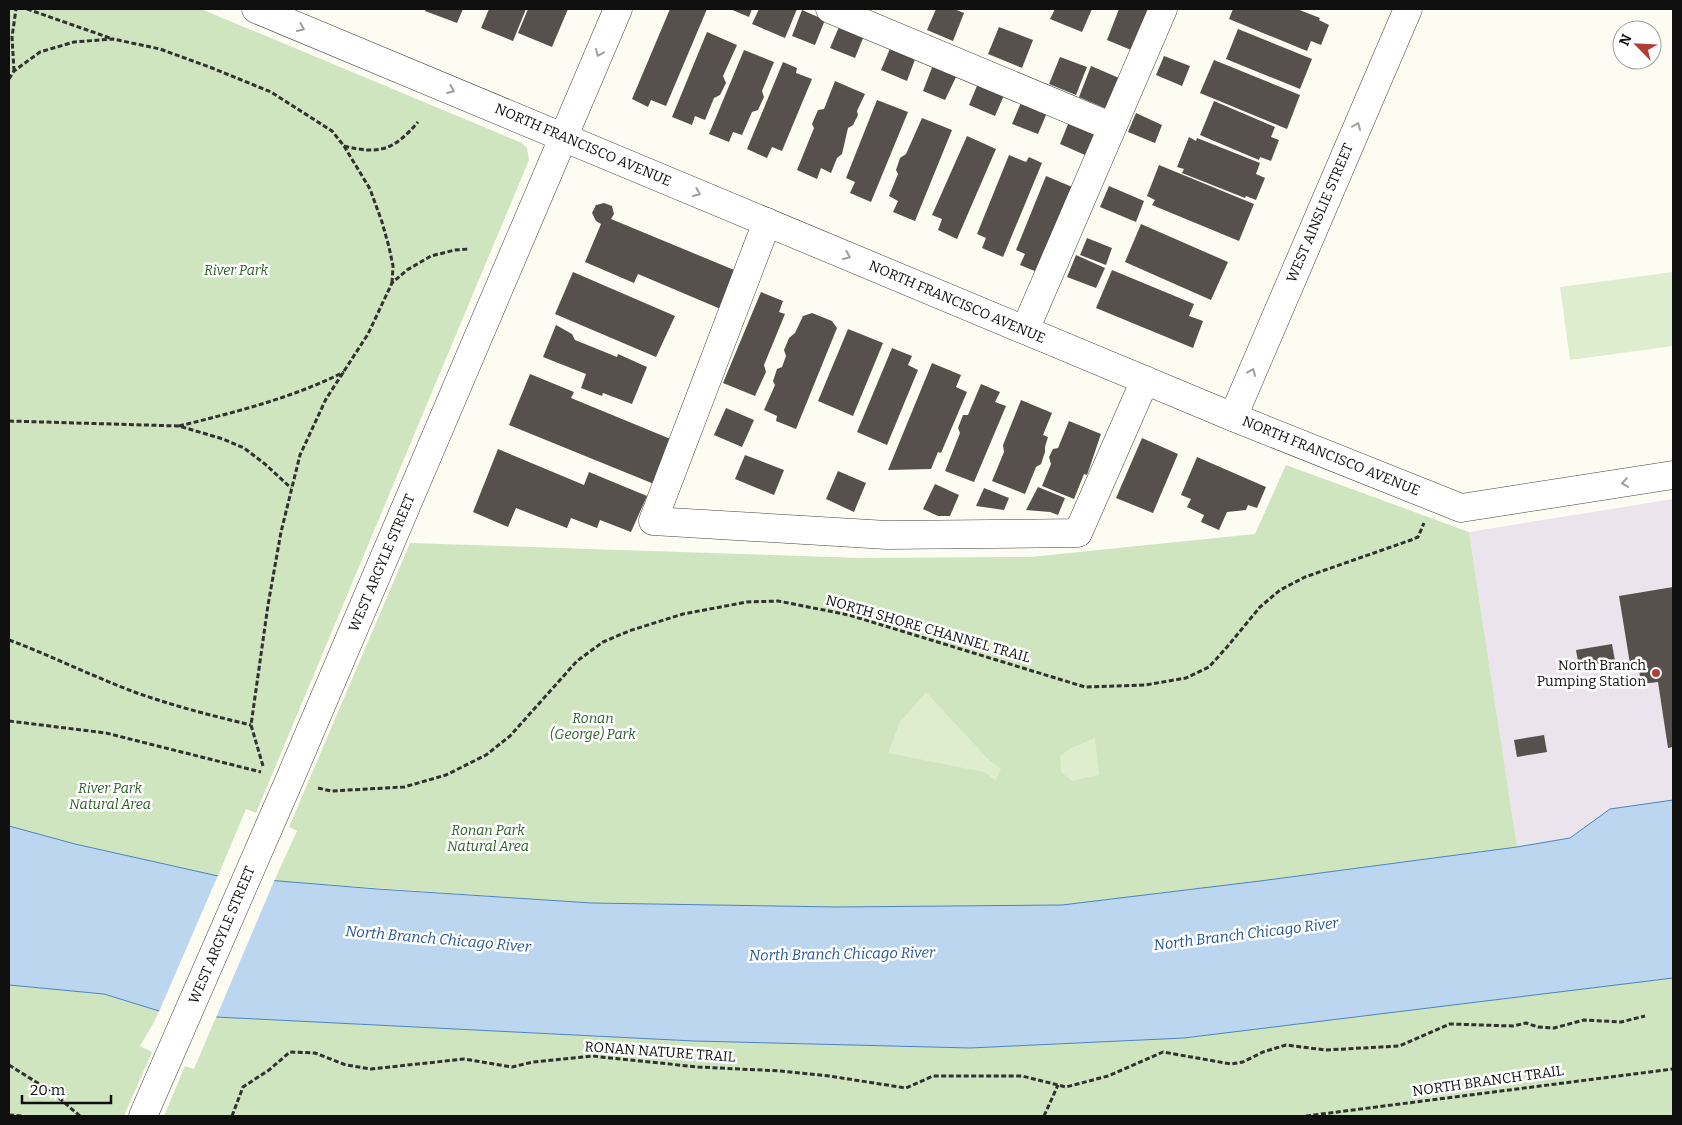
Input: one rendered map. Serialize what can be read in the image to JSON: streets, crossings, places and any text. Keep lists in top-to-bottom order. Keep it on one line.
{"streets":{"street":["NORTH FRANCISCO AVENUE","WEST AINSLIE STREET","WEST ARGYLE STREET"],"path":["NORTH SHORE CHANNEL TRAIL","RONAN NATURE TRAIL","NORTH BRANCH TRAIL"]},"crossings":[["NORTH FRANCISCO AVENUE","WEST AINSLIE STREET"],["NORTH FRANCISCO AVENUE","WEST ARGYLE STREET"],["NORTH FRANCISCO AVENUE","NORTH SHORE CHANNEL TRAIL"]],"water":["North Branch Chicago River"],"parks":["River Park","Ronan (George) Park","River Park Natural Area","Ronan Park Natural Area"],"places":["North Branch Pumping Station"],"scale_bar":"20 m","north":"top left"}
